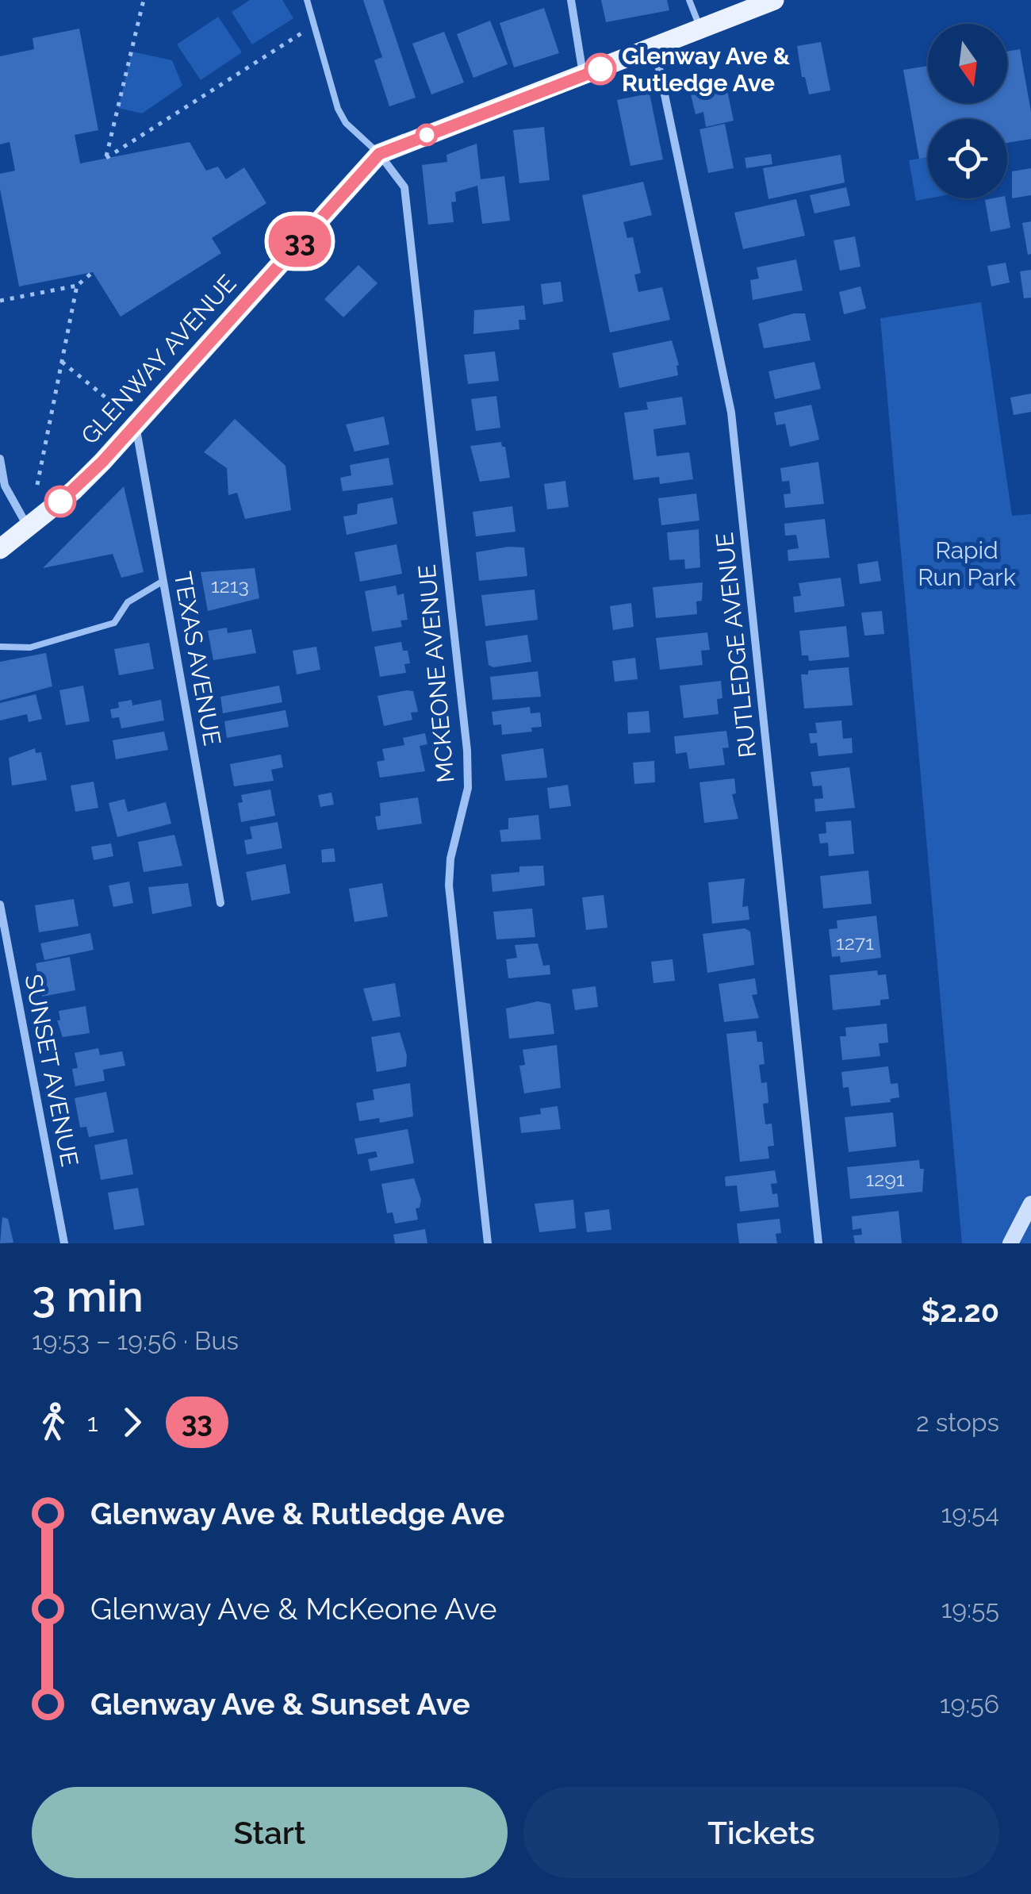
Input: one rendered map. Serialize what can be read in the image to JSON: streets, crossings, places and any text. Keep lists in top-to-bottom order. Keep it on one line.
{"streets":{"main road":["GLENWAY AVENUE"],"street":["RUTLEDGE AVENUE","TEXAS AVENUE","MCKEONE AVENUE","SUNSET AVENUE"]},"crossings":[["GLENWAY AVENUE","RUTLEDGE AVENUE"],["GLENWAY AVENUE","TEXAS AVENUE"],["GLENWAY AVENUE","MCKEONE AVENUE"]],"parks":["Rapid Run Park"],"places":["Glenway Ave & Rutledge Ave"],"lines":["bus line 33"],"house_numbers":["1213","1271","1291"],"north":"bottom","page":{"on_map":"33","heading":["3 min","19:53 – 19:56 · Bus","$2.20"],"legs":["1","33","2 stops"],"list":[{"name":"Glenway Ave & Rutledge Ave","value":"19:54"},{"name":"Glenway Ave & McKeone Ave","value":"19:55"},{"name":"Glenway Ave & Sunset Ave","value":"19:56"}],"buttons":["Start","Tickets"]}}
